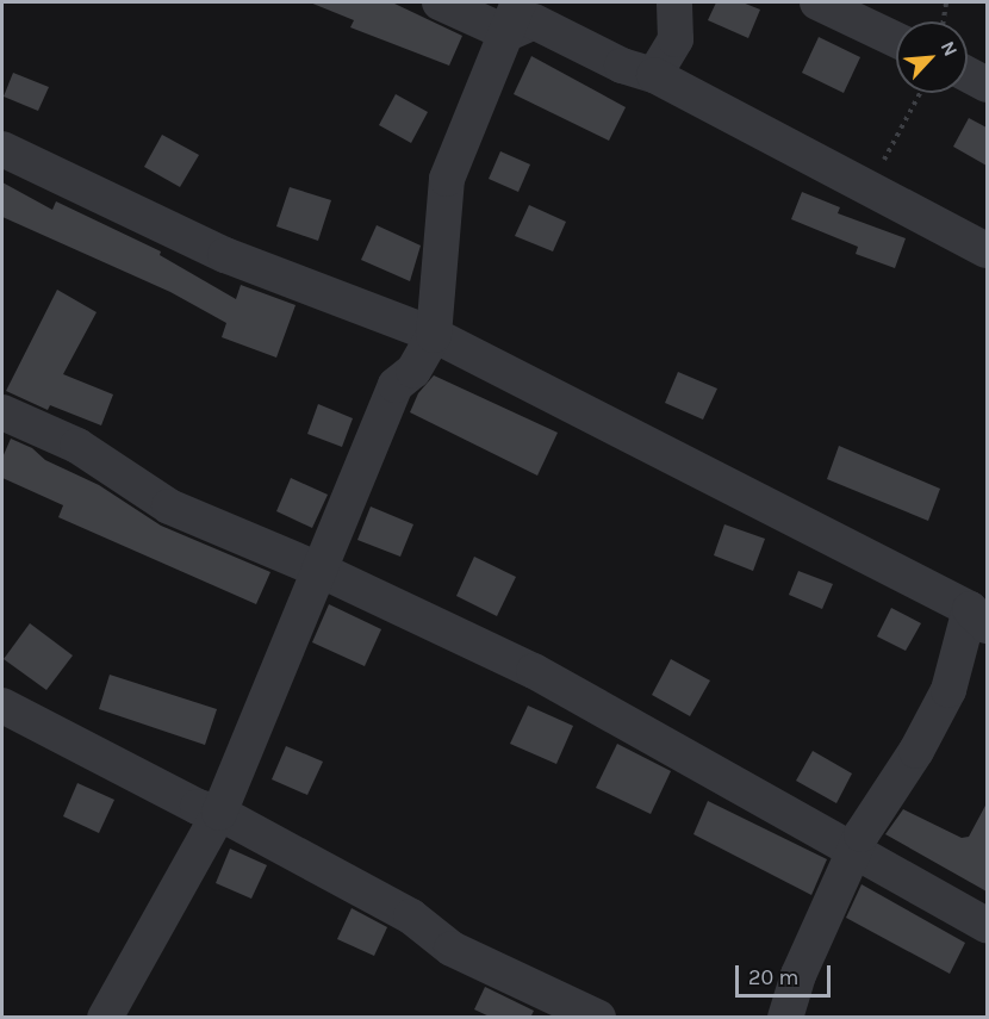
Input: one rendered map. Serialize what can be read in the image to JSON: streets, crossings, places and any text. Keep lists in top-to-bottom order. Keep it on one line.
{"scale_bar":"20 m","north":"top right"}
